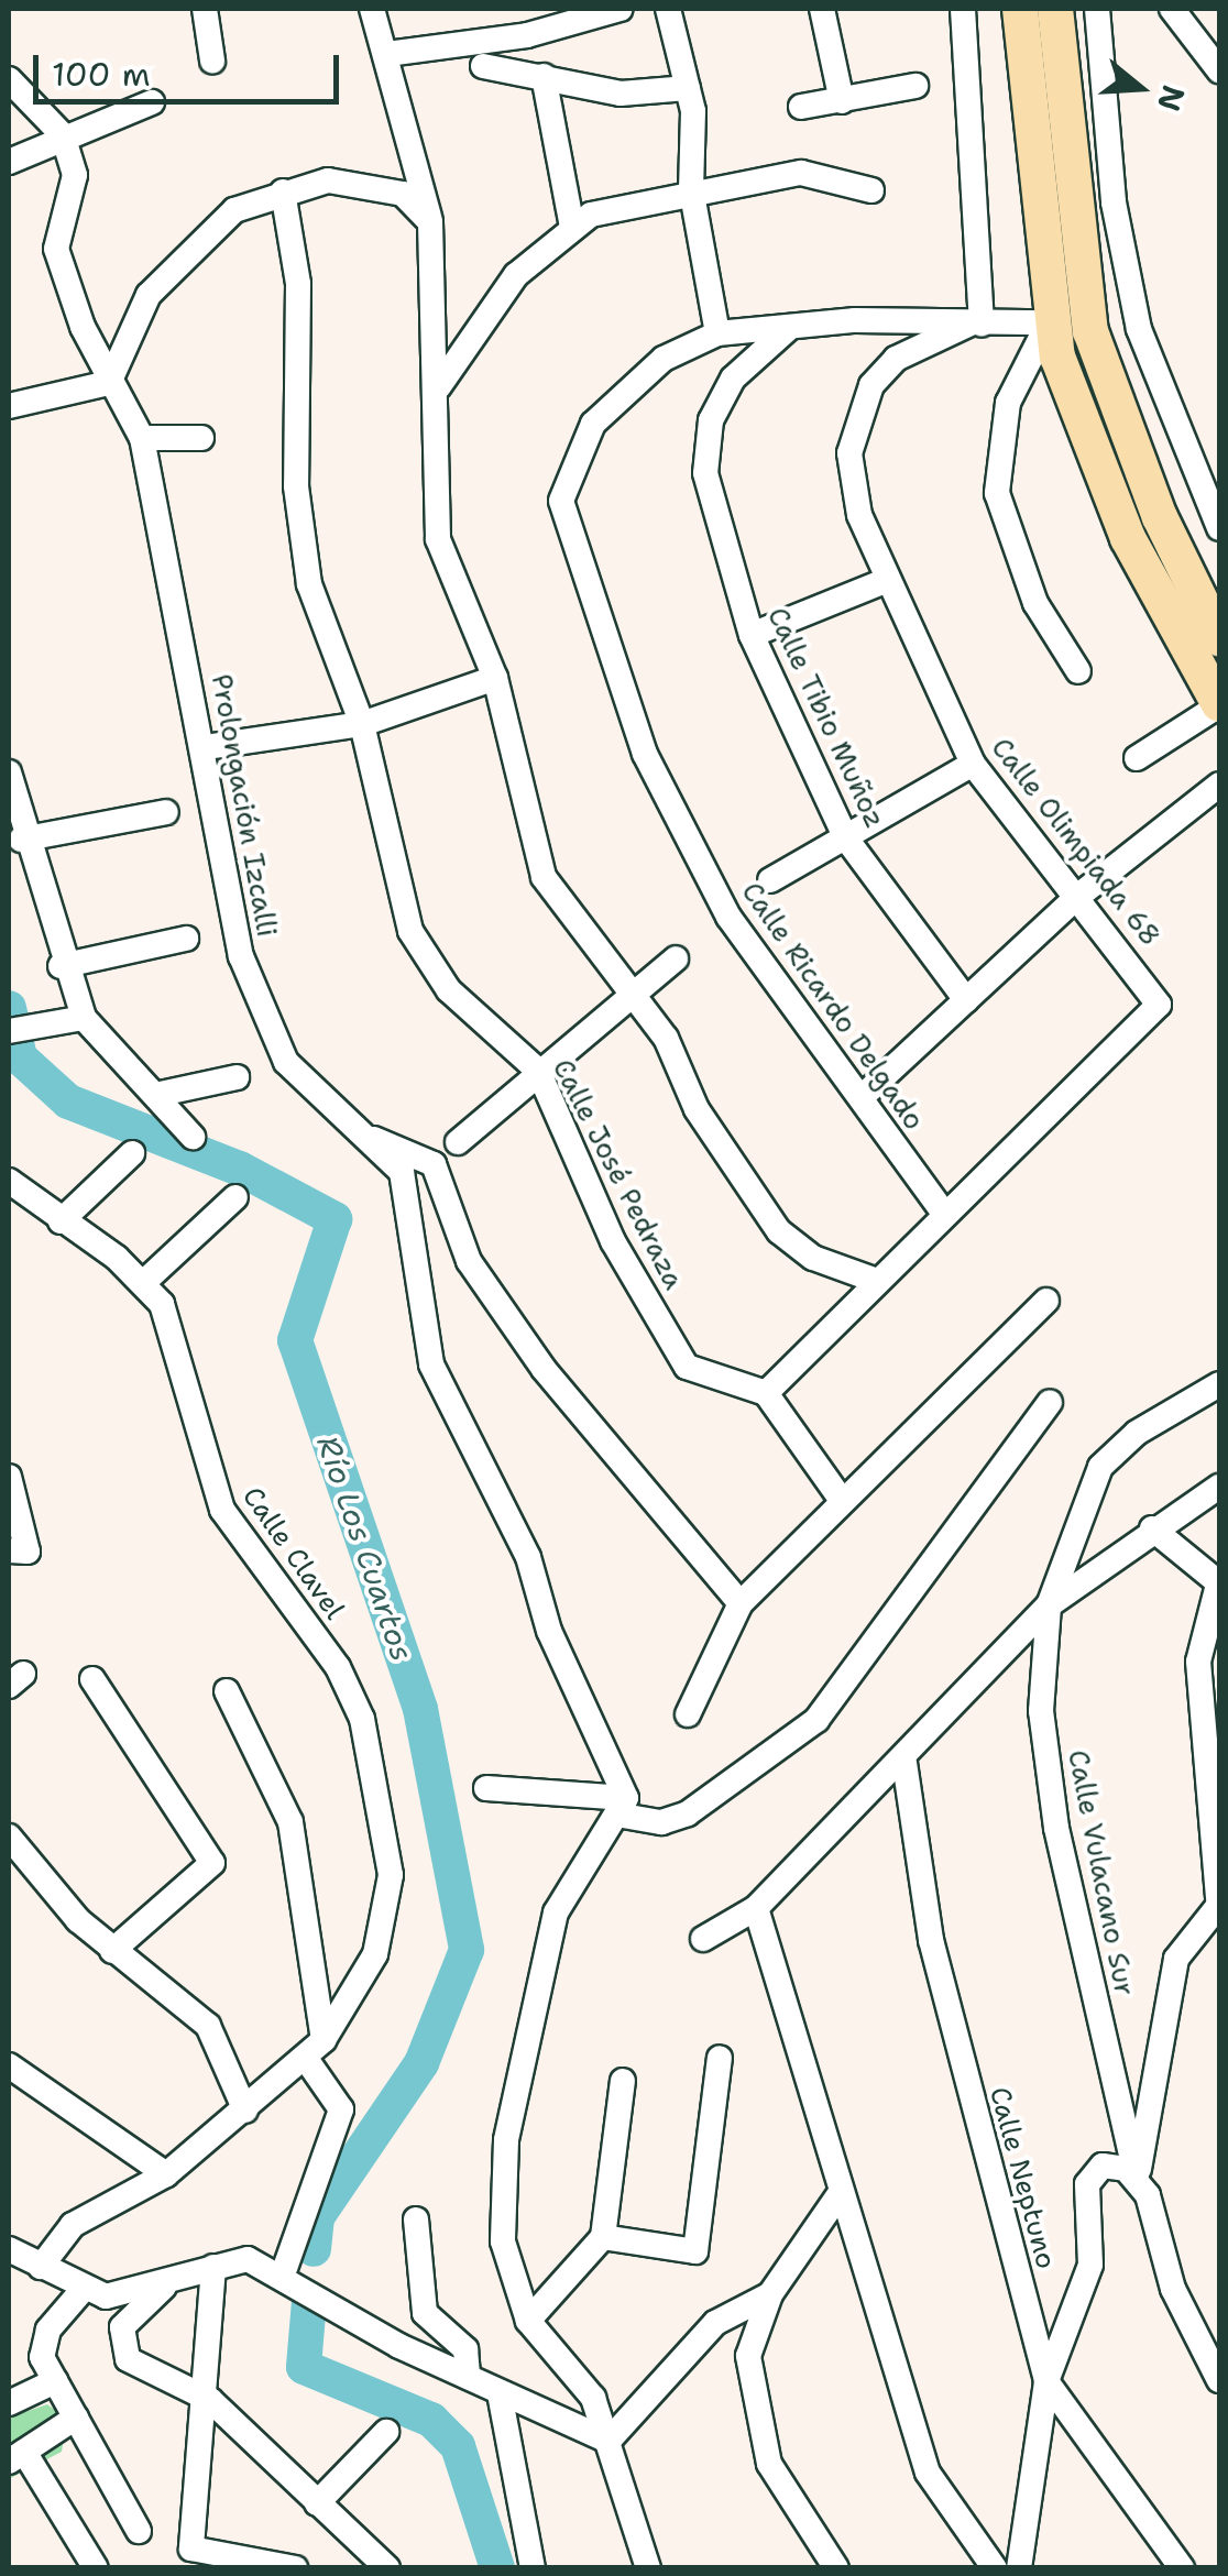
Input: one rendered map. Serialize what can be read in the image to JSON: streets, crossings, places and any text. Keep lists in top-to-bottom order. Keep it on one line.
{"streets":{"street":["Calle Tibio Muñoz","Prolongación Izcalli","Calle Olimpiada 68","Calle Ricardo Delgado","Calle José Pedraza","Calle Clavel","Calle Vulacano Sur","Calle Neptuno"]},"crossings":[["Calle Tibio Muñoz","Calle Ricardo Delgado"],["Calle Olimpiada 68","Calle Ricardo Delgado"]],"water":["Río Los Cuartos"],"scale_bar":"100 m","north":"right"}
